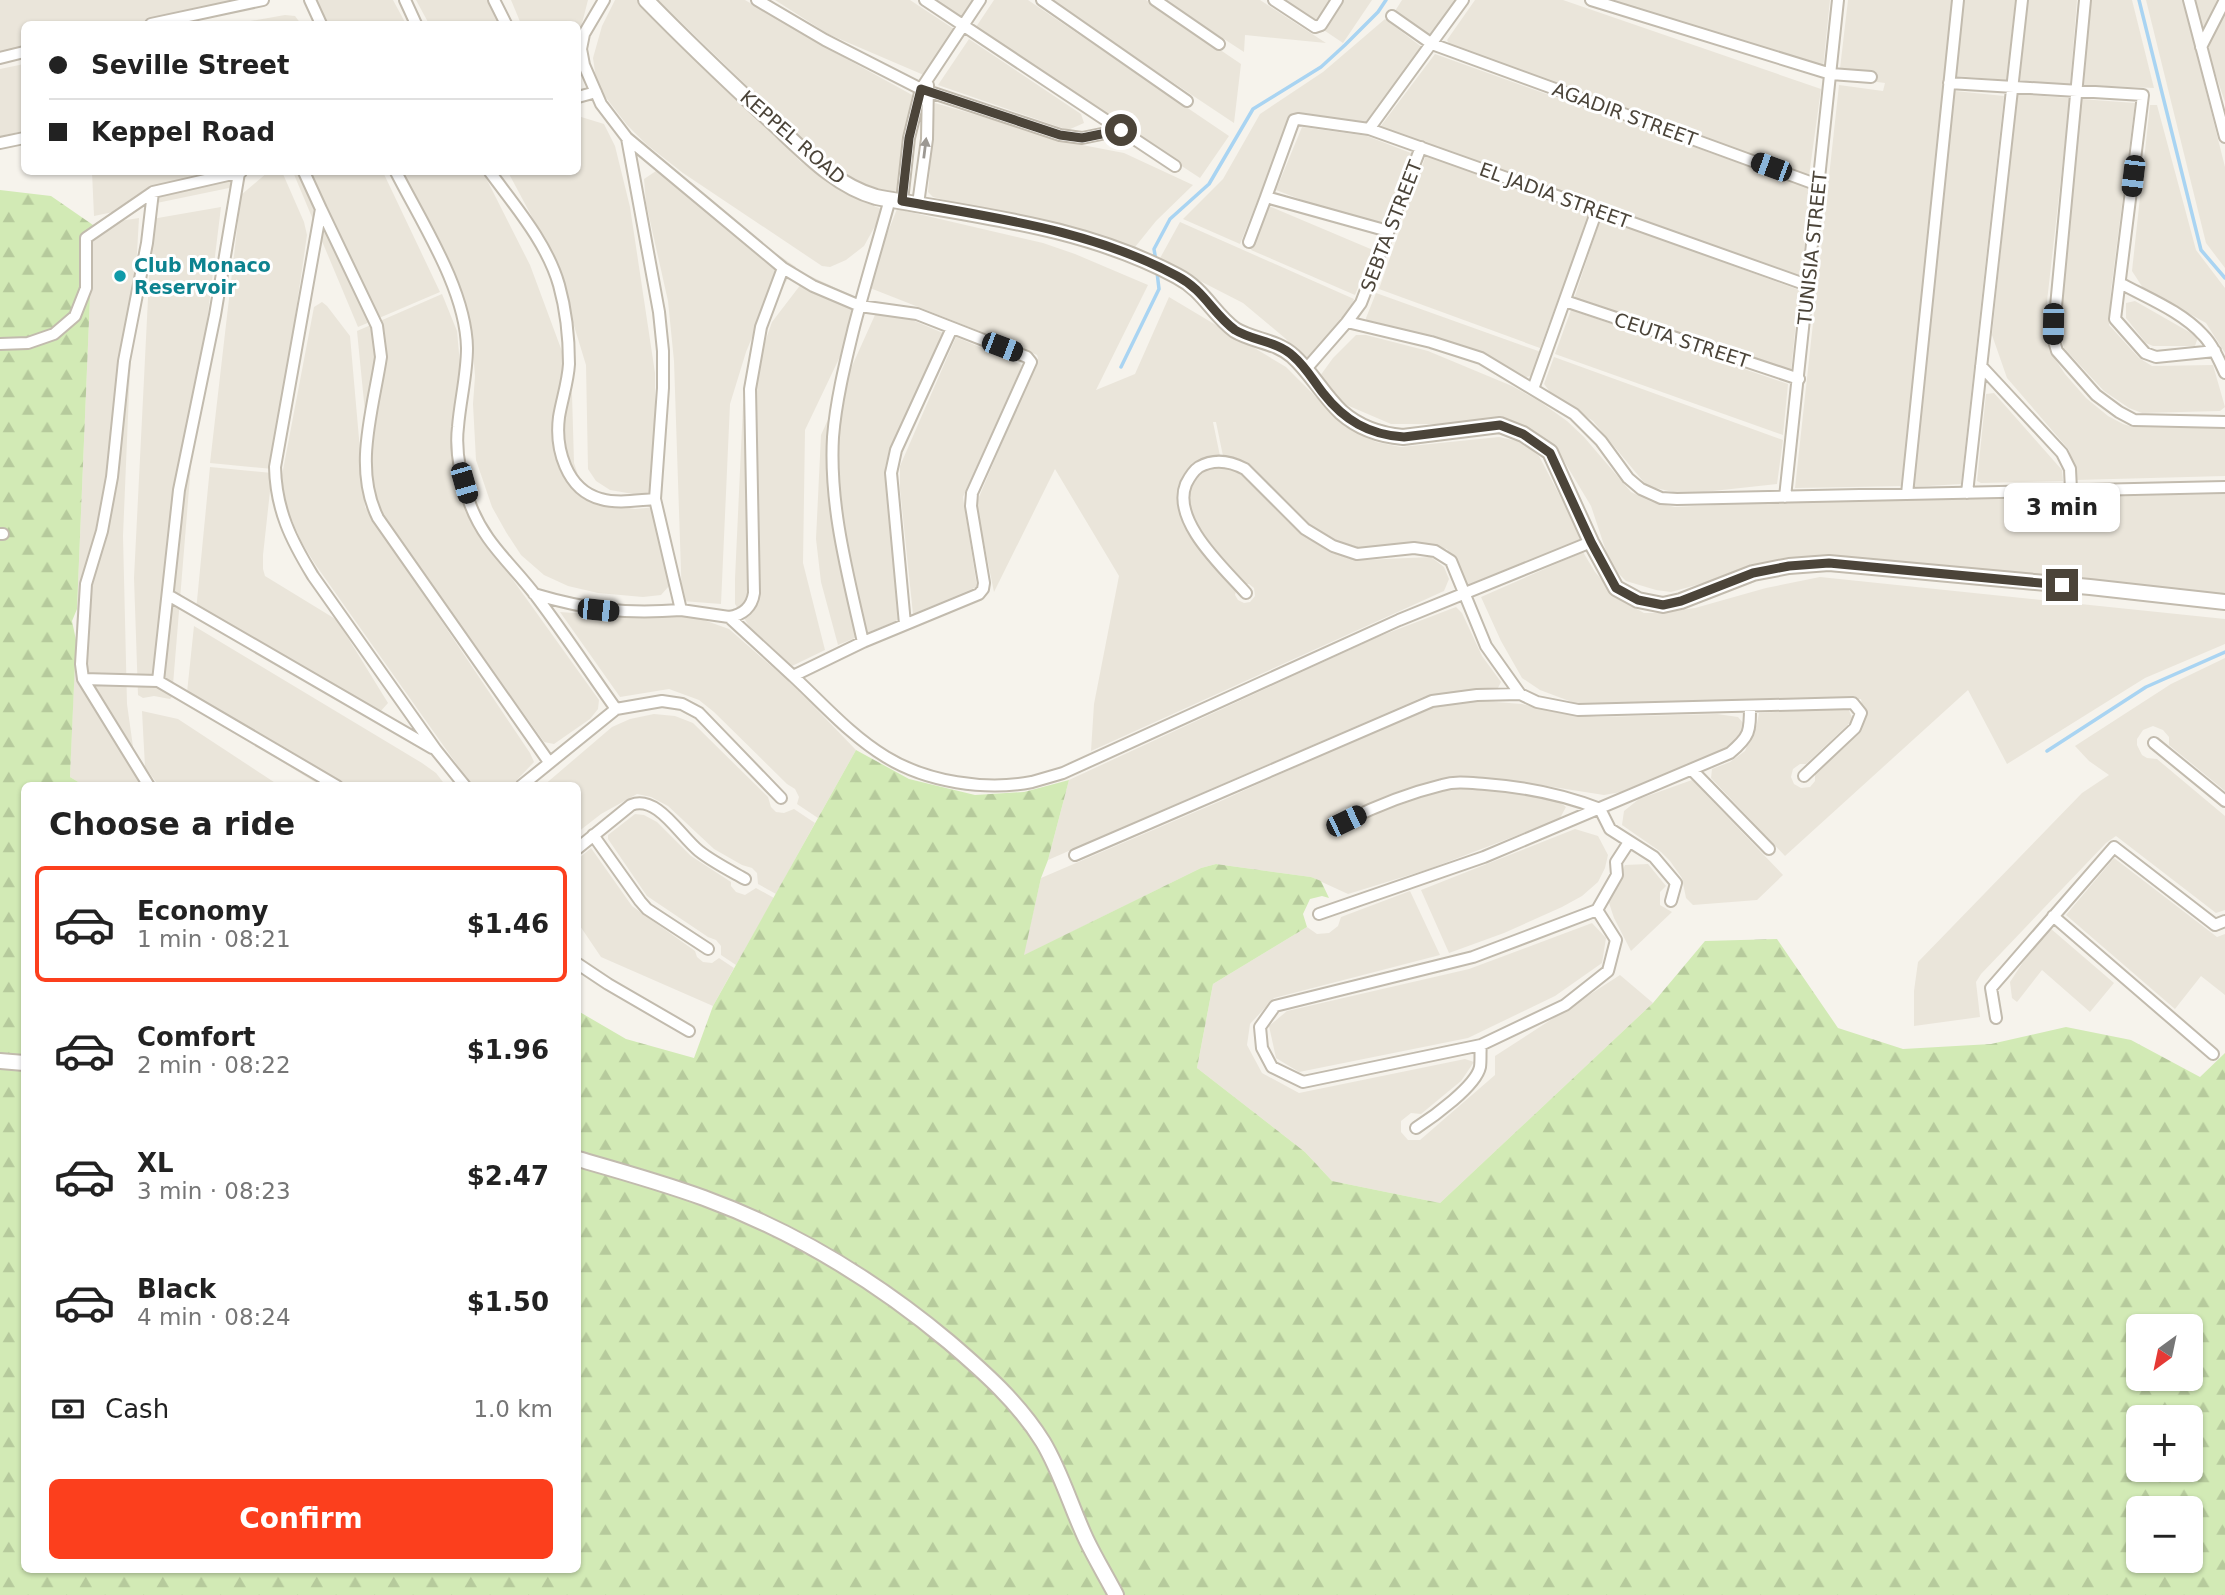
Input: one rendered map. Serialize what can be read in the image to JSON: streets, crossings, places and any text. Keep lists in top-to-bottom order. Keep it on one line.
{"streets":{"street":["AGADIR STREET","KEPPEL ROAD","EL JADIA STREET","SEBTA STREET","TUNISIA STREET","CEUTA STREET"]},"crossings":[["AGADIR STREET","TUNISIA STREET"],["KEPPEL ROAD","SEBTA STREET"],["EL JADIA STREET","SEBTA STREET"],["EL JADIA STREET","TUNISIA STREET"],["TUNISIA STREET","CEUTA STREET"]],"places":["Club Monaco Reservoir"],"north":"bottom left","page":{"banner":["Seville Street","Keppel Road"],"bubble":"3 min","heading":"Choose a ride","list":[{"name":"Economy","note":"1 min · 08:21","value":"$1.46"},{"name":"Comfort","note":"2 min · 08:22","value":"$1.96"},{"name":"XL","note":"3 min · 08:23","value":"$2.47"},{"name":"Black","note":"4 min · 08:24","value":"$1.50"}],"map_buttons":["+","−"],"pay":["Cash","1.0 km"],"buttons":"Confirm"}}
